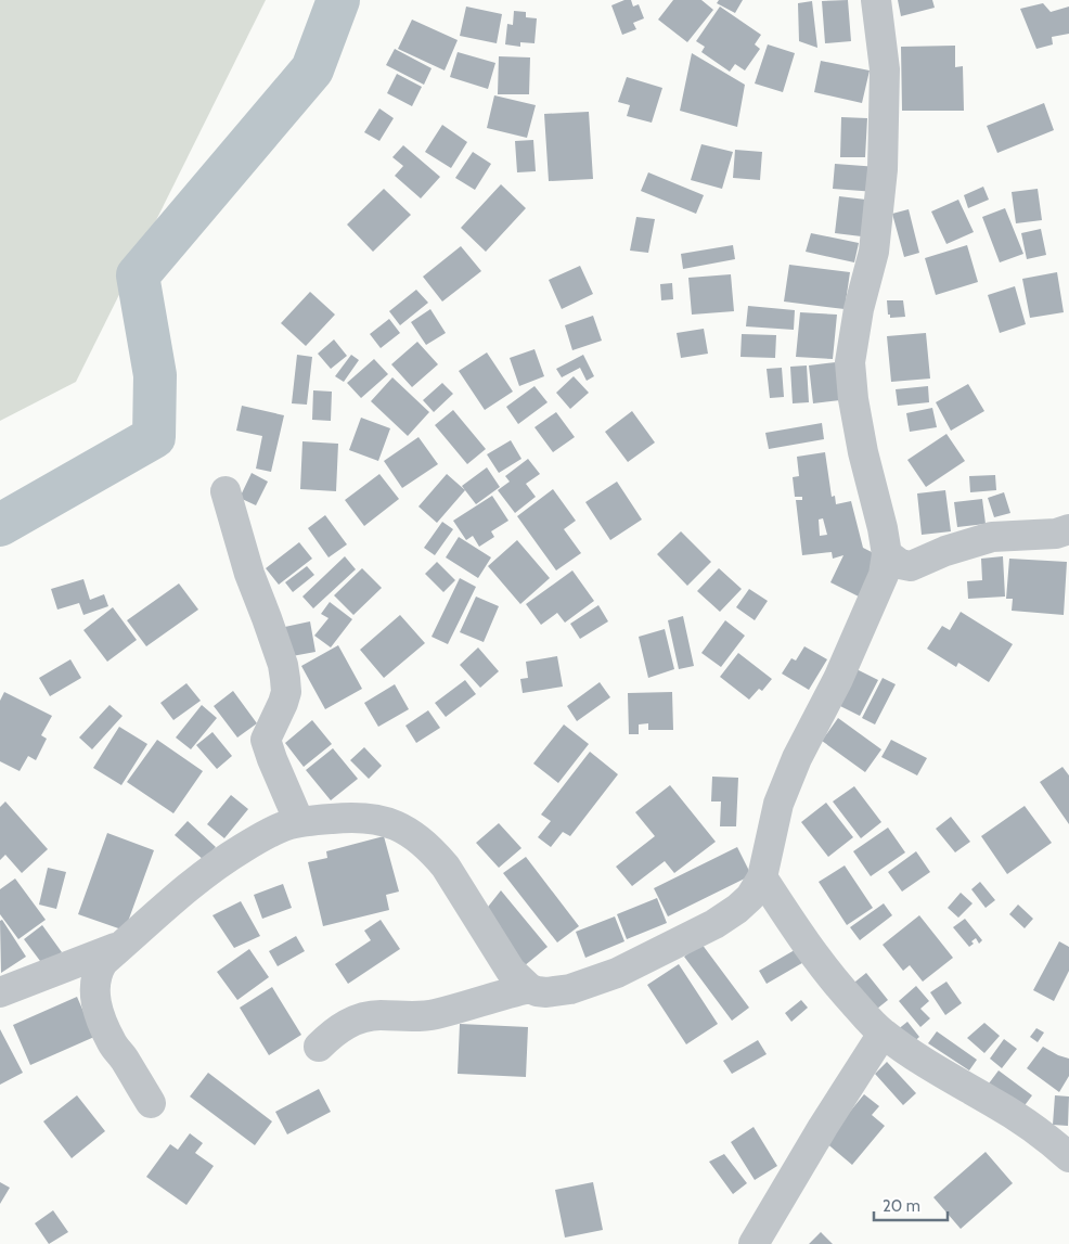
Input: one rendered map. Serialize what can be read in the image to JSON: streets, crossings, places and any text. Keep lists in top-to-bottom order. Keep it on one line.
{"scale_bar":"20 m"}
